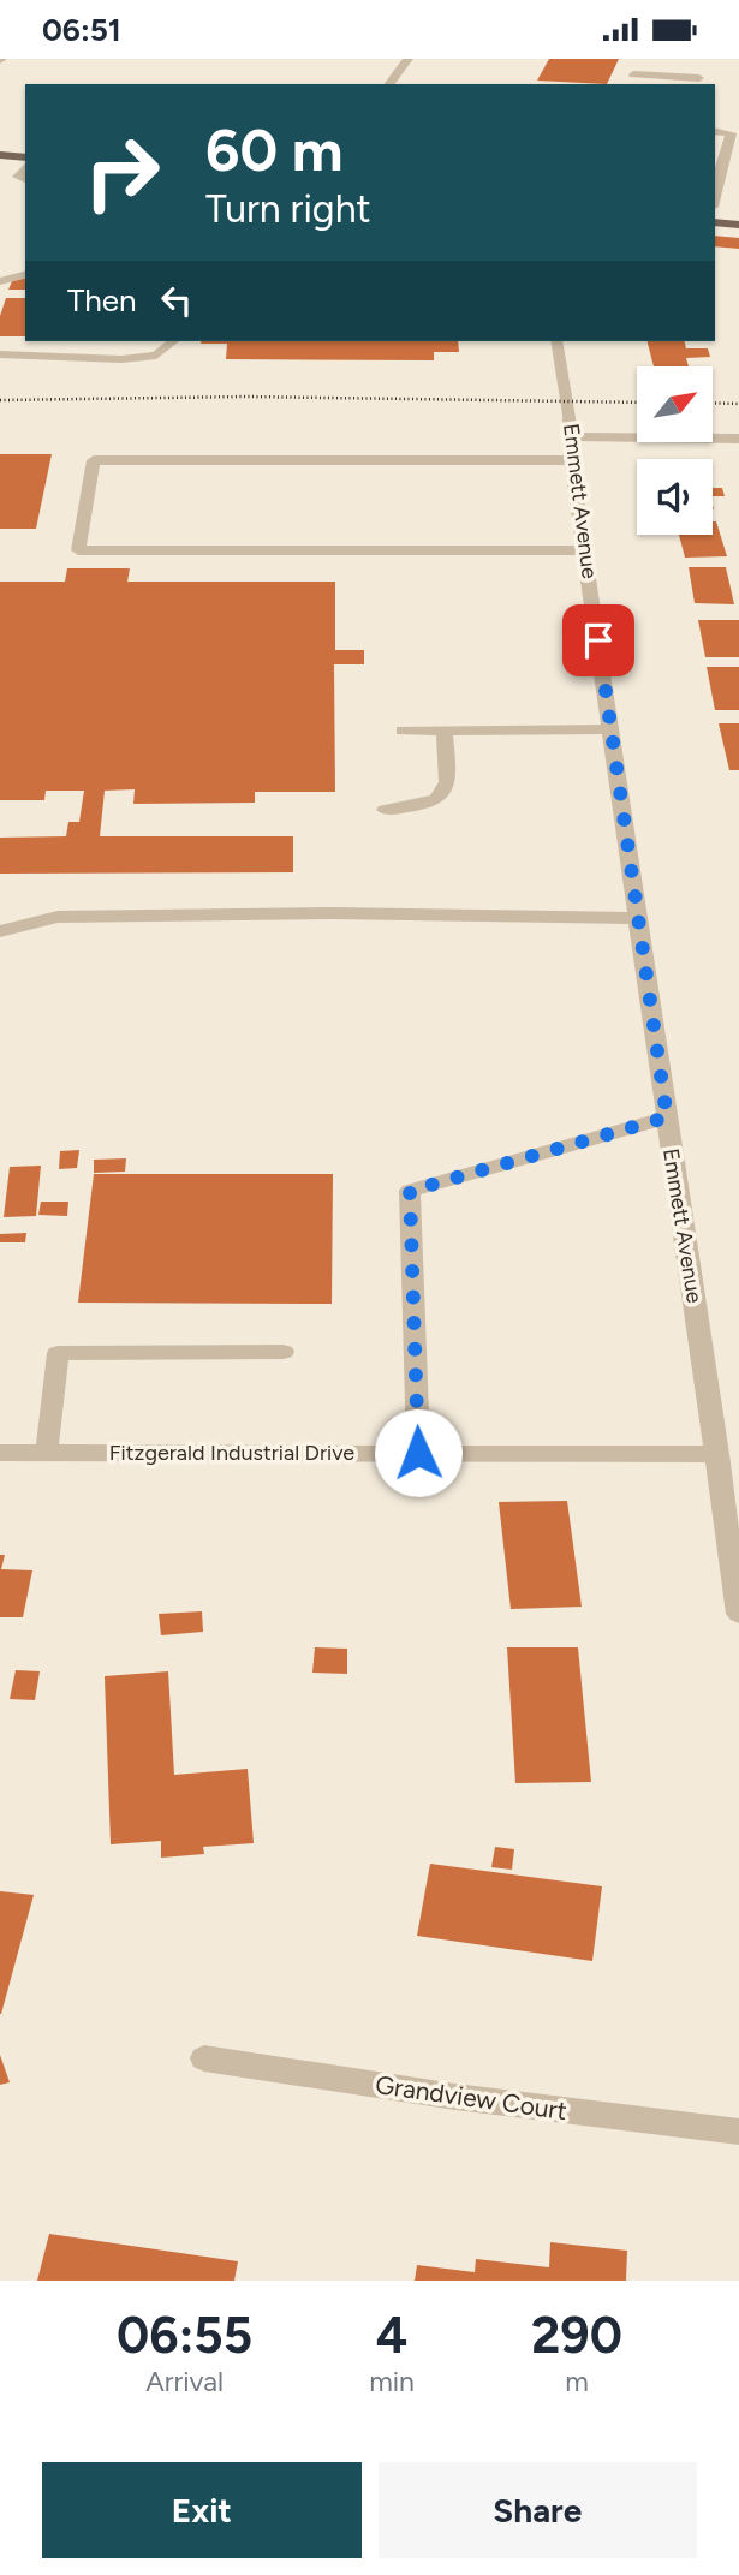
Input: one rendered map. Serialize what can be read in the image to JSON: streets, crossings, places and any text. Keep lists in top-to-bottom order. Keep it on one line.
{"streets":{"street":["Emmett Avenue","Fitzgerald Industrial Drive","Grandview Court"]},"crossings":[["Emmett Avenue","Fitzgerald Industrial Drive"]],"north":"top right","page":{"status":"06:51","turn":["60 m","Turn right"],"then":"Then","eta":["06:55","Arrival","4","min","290","m"],"buttons":["Exit","Share"]}}
